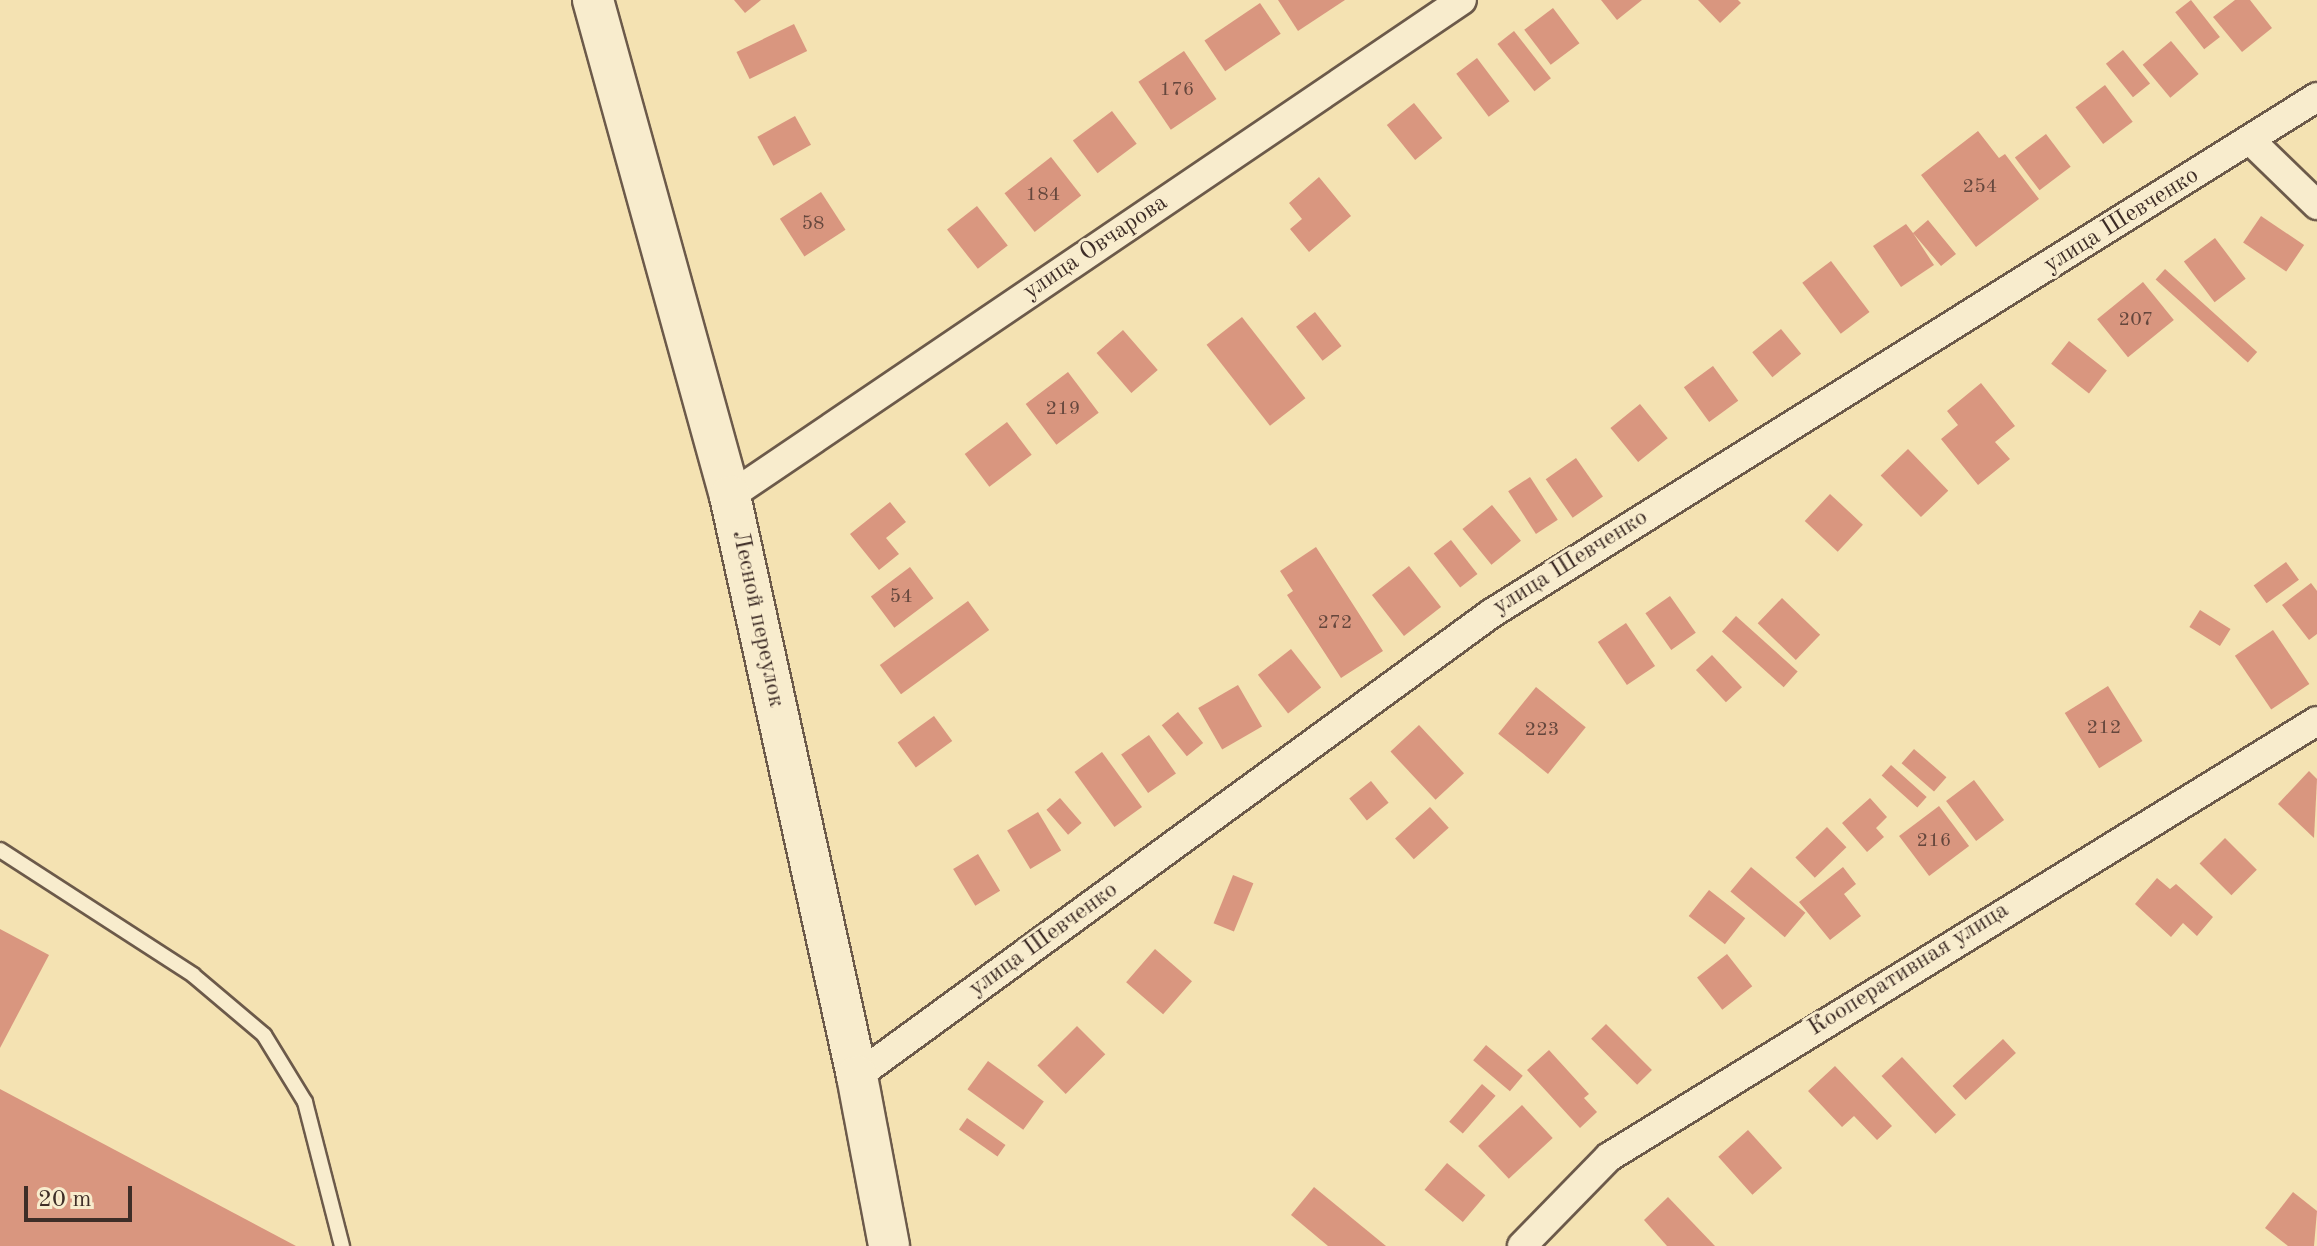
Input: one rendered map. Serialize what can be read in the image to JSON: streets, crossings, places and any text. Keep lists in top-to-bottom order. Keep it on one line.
{"streets":{"main road":["Лесной переулок"],"street":["улица Шевченко","улица Овчарова","Кооперативная улица"]},"crossings":[["улица Шевченко","Лесной переулок"],["улица Овчарова","Лесной переулок"]],"house_numbers":["176","254","184","58","207","219","54","272","212","223","216"],"scale_bar":"20 m"}
